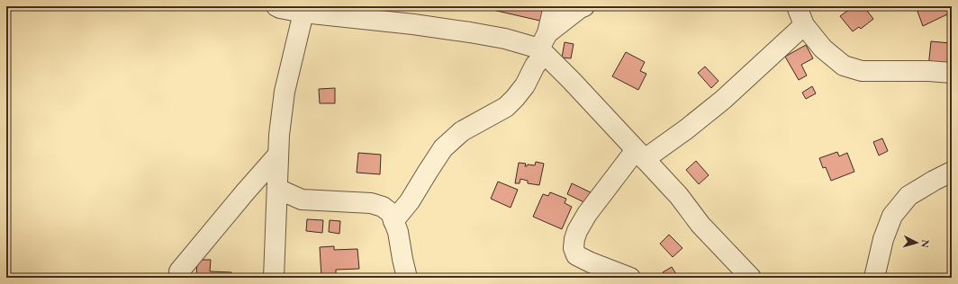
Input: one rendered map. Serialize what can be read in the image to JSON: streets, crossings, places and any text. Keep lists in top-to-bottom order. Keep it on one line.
{"north":"right"}
